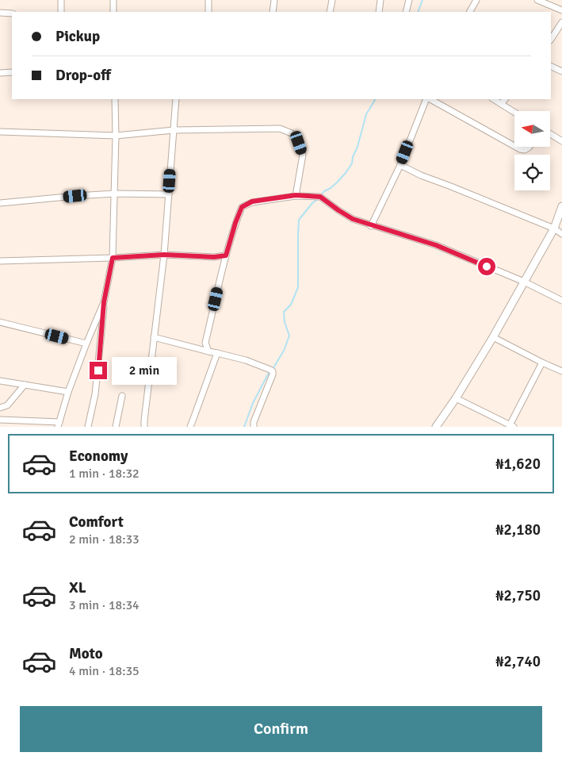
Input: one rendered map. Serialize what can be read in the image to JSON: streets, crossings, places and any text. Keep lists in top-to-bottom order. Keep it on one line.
{"north":"left","page":{"banner":["Pickup","Drop-off"],"bubble":"2 min","list":[{"name":"Economy","note":"1 min · 18:32","value":"₦1,620"},{"name":"Comfort","note":"2 min · 18:33","value":"₦2,180"},{"name":"XL","note":"3 min · 18:34","value":"₦2,750"},{"name":"Moto","note":"4 min · 18:35","value":"₦2,740"}],"buttons":"Confirm"}}
